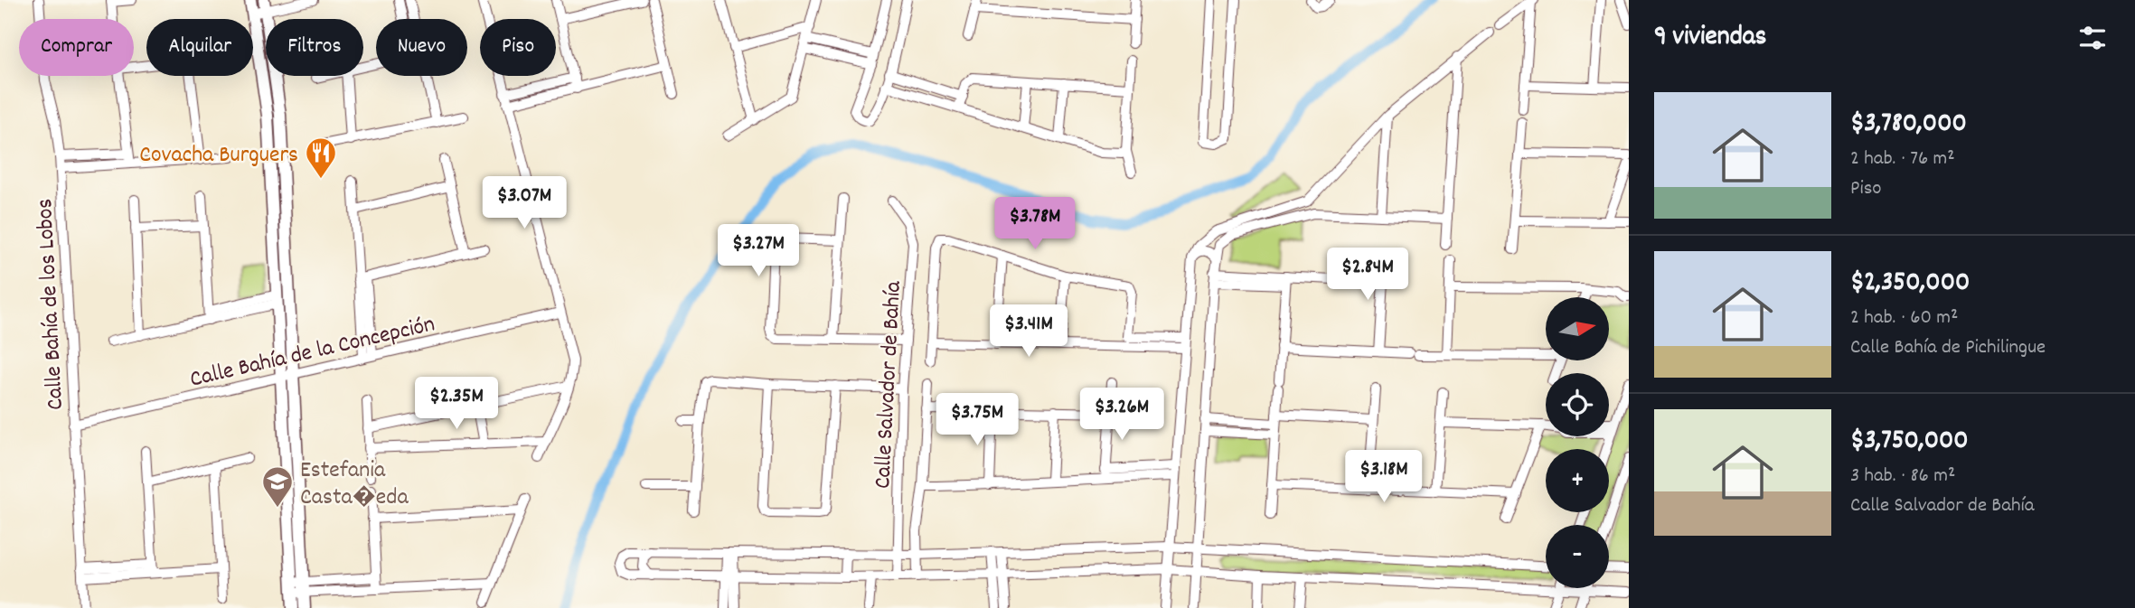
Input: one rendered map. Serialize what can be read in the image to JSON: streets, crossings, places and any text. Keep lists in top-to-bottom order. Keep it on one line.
{"streets":{"street":["Calle Bahía de los Lobos","Calle Bahía de la Concepción","Calle Salvador de Bahía"]},"crossings":[["Calle Bahía de los Lobos","Calle Bahía de la Concepción"]],"places":{"restaurant":["Covacha Burguers"],"school or university":["Estefania Casta�eda"]},"north":"right","page":{"heading":"9 viviendas","chip":["Comprar","Alquilar","Filtros","Nuevo","Piso"],"list":[{"name":"$3,780,000","note":"2 hab. · 76 m² · Piso"},{"name":"$2,350,000","note":"2 hab. · 60 m² · Calle Bahía de Pichilingue"},{"name":"$3,750,000","note":"3 hab. · 86 m² · Calle Salvador de Bahía"}],"price":["$3.07M","$3.78M","$3.27M","$2.84M","$3.41M","$2.35M","$3.26M","$3.75M","$3.18M"],"map_buttons":["+","−"]}}
